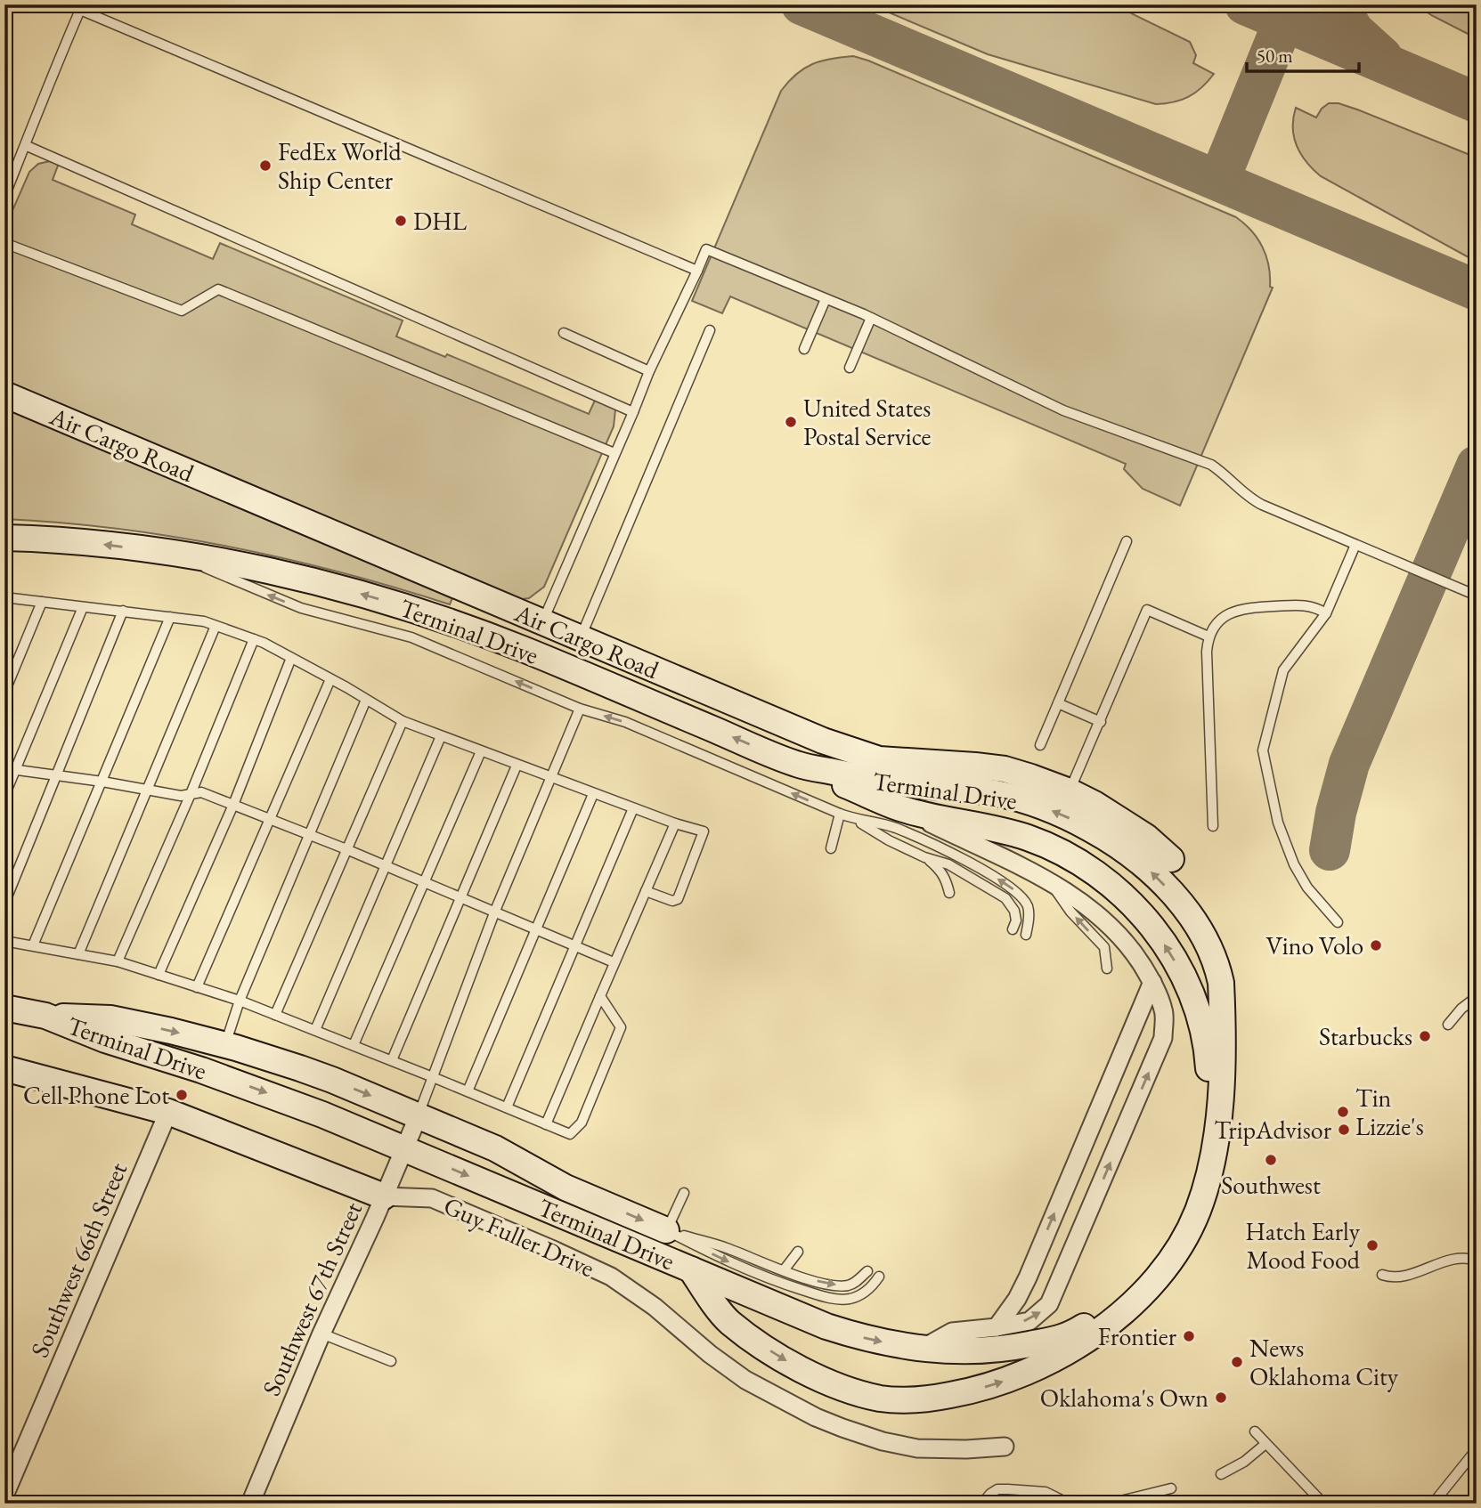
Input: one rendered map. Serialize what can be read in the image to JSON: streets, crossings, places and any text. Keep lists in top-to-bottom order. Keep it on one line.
{"streets":{"main road":["Air Cargo Road","Terminal Drive","Guy Fuller Drive"],"street":["Southwest 66th Street","Southwest 67th Street"]},"crossings":[["Terminal Drive","Southwest 67th Street"],["Guy Fuller Drive","Southwest 66th Street"],["Guy Fuller Drive","Southwest 67th Street"]],"places":["FedEx World Ship Center","DHL","United States Postal Service","Vino Volo","Starbucks","Cell Phone Lot","Tin Lizzie's","TripAdvisor","Southwest","Hatch Early Mood Food","Frontier","News Oklahoma City","Oklahoma's Own"],"scale_bar":"50 m"}
